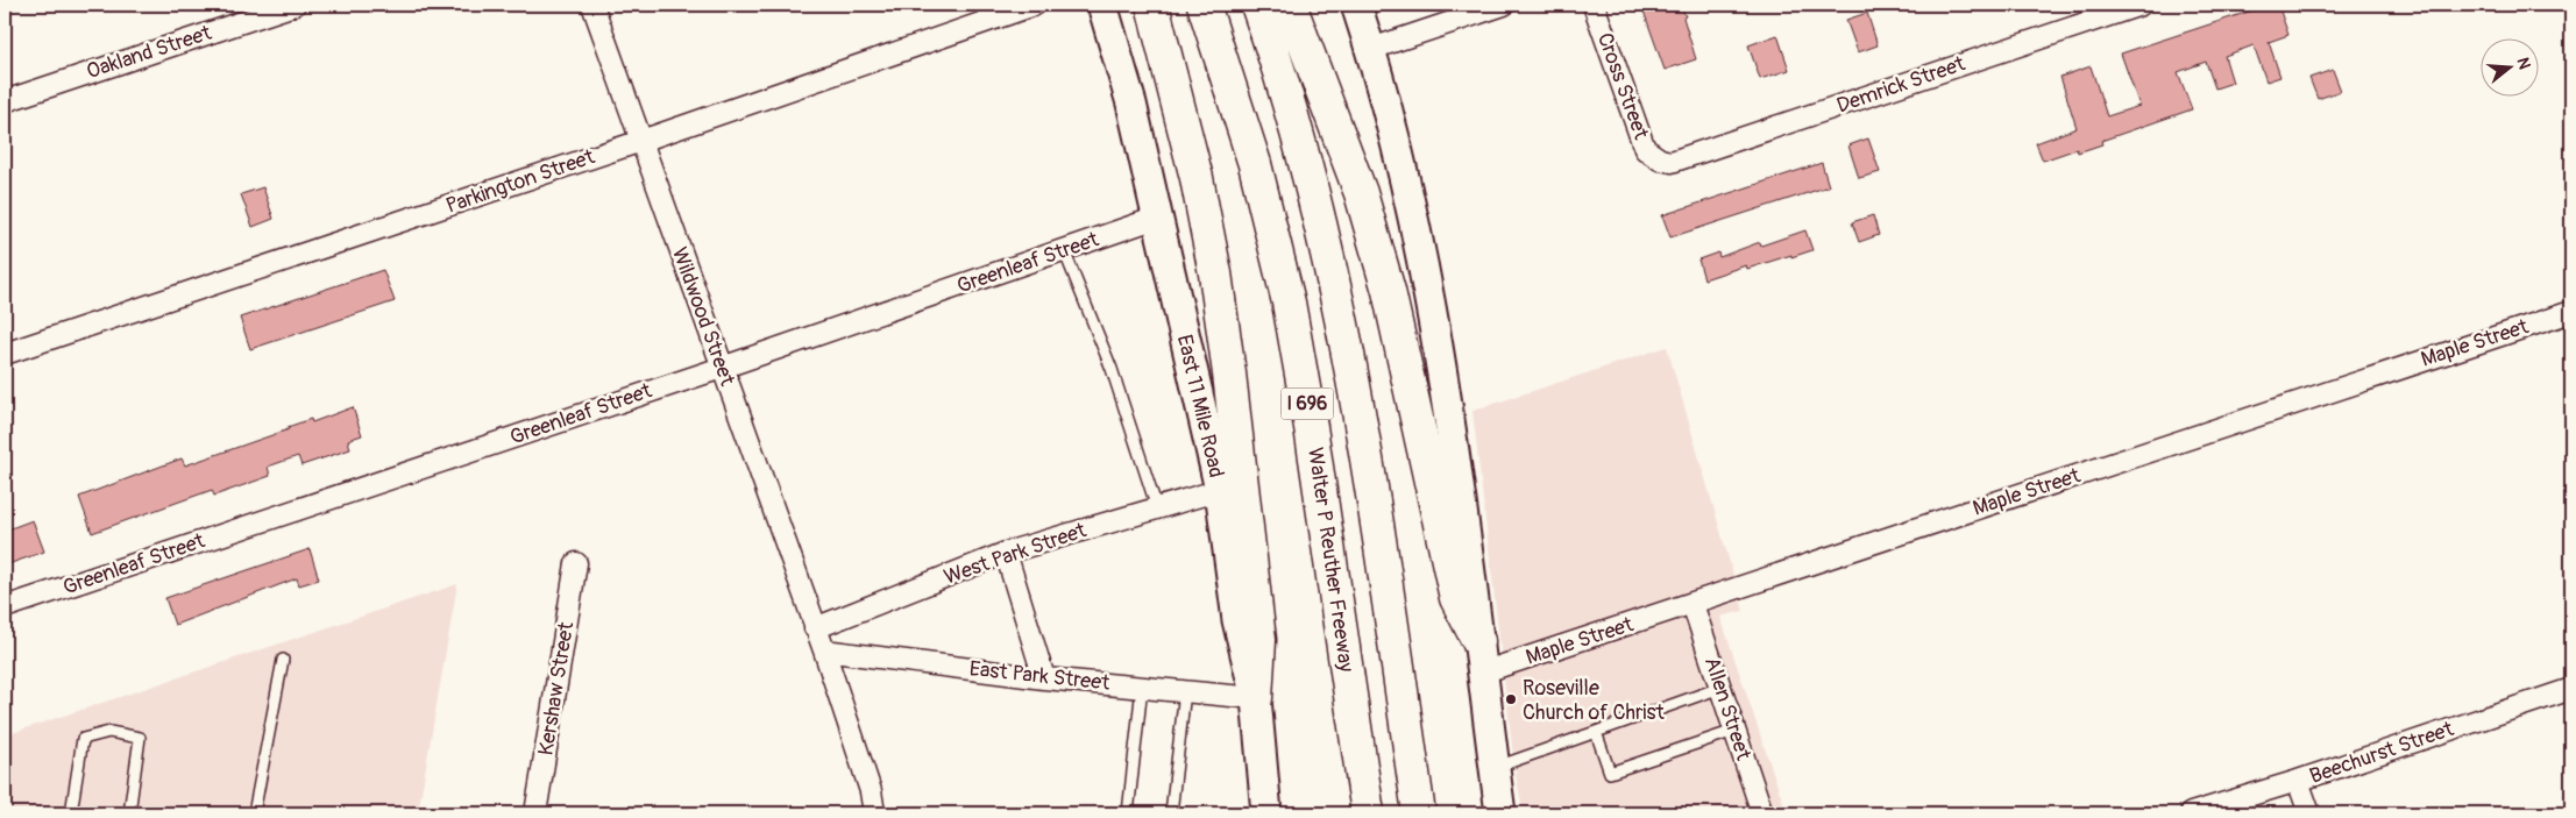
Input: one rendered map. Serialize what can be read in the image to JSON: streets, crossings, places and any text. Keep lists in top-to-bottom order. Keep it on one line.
{"streets":{"highway":["I 696","Walter P Reuther Freeway"],"main road":["East 11 Mile Road"],"street":["Oakland Street","Demrick Street","Cross Street","Parkington Street","Greenleaf Street","Wildwood Street","Maple Street","West Park Street","East Park Street","Kershaw Street","Allen Street","Beechurst Street"]},"crossings":[["Demrick Street","Cross Street"],["Parkington Street","Wildwood Street"],["Greenleaf Street","Wildwood Street"],["Greenleaf Street","East 11 Mile Road"],["Wildwood Street","West Park Street"],["Wildwood Street","East Park Street"],["Maple Street","Allen Street"],["East 11 Mile Road","West Park Street"],["East 11 Mile Road","East Park Street"]],"places":["Roseville Church of Christ"],"north":"right"}
